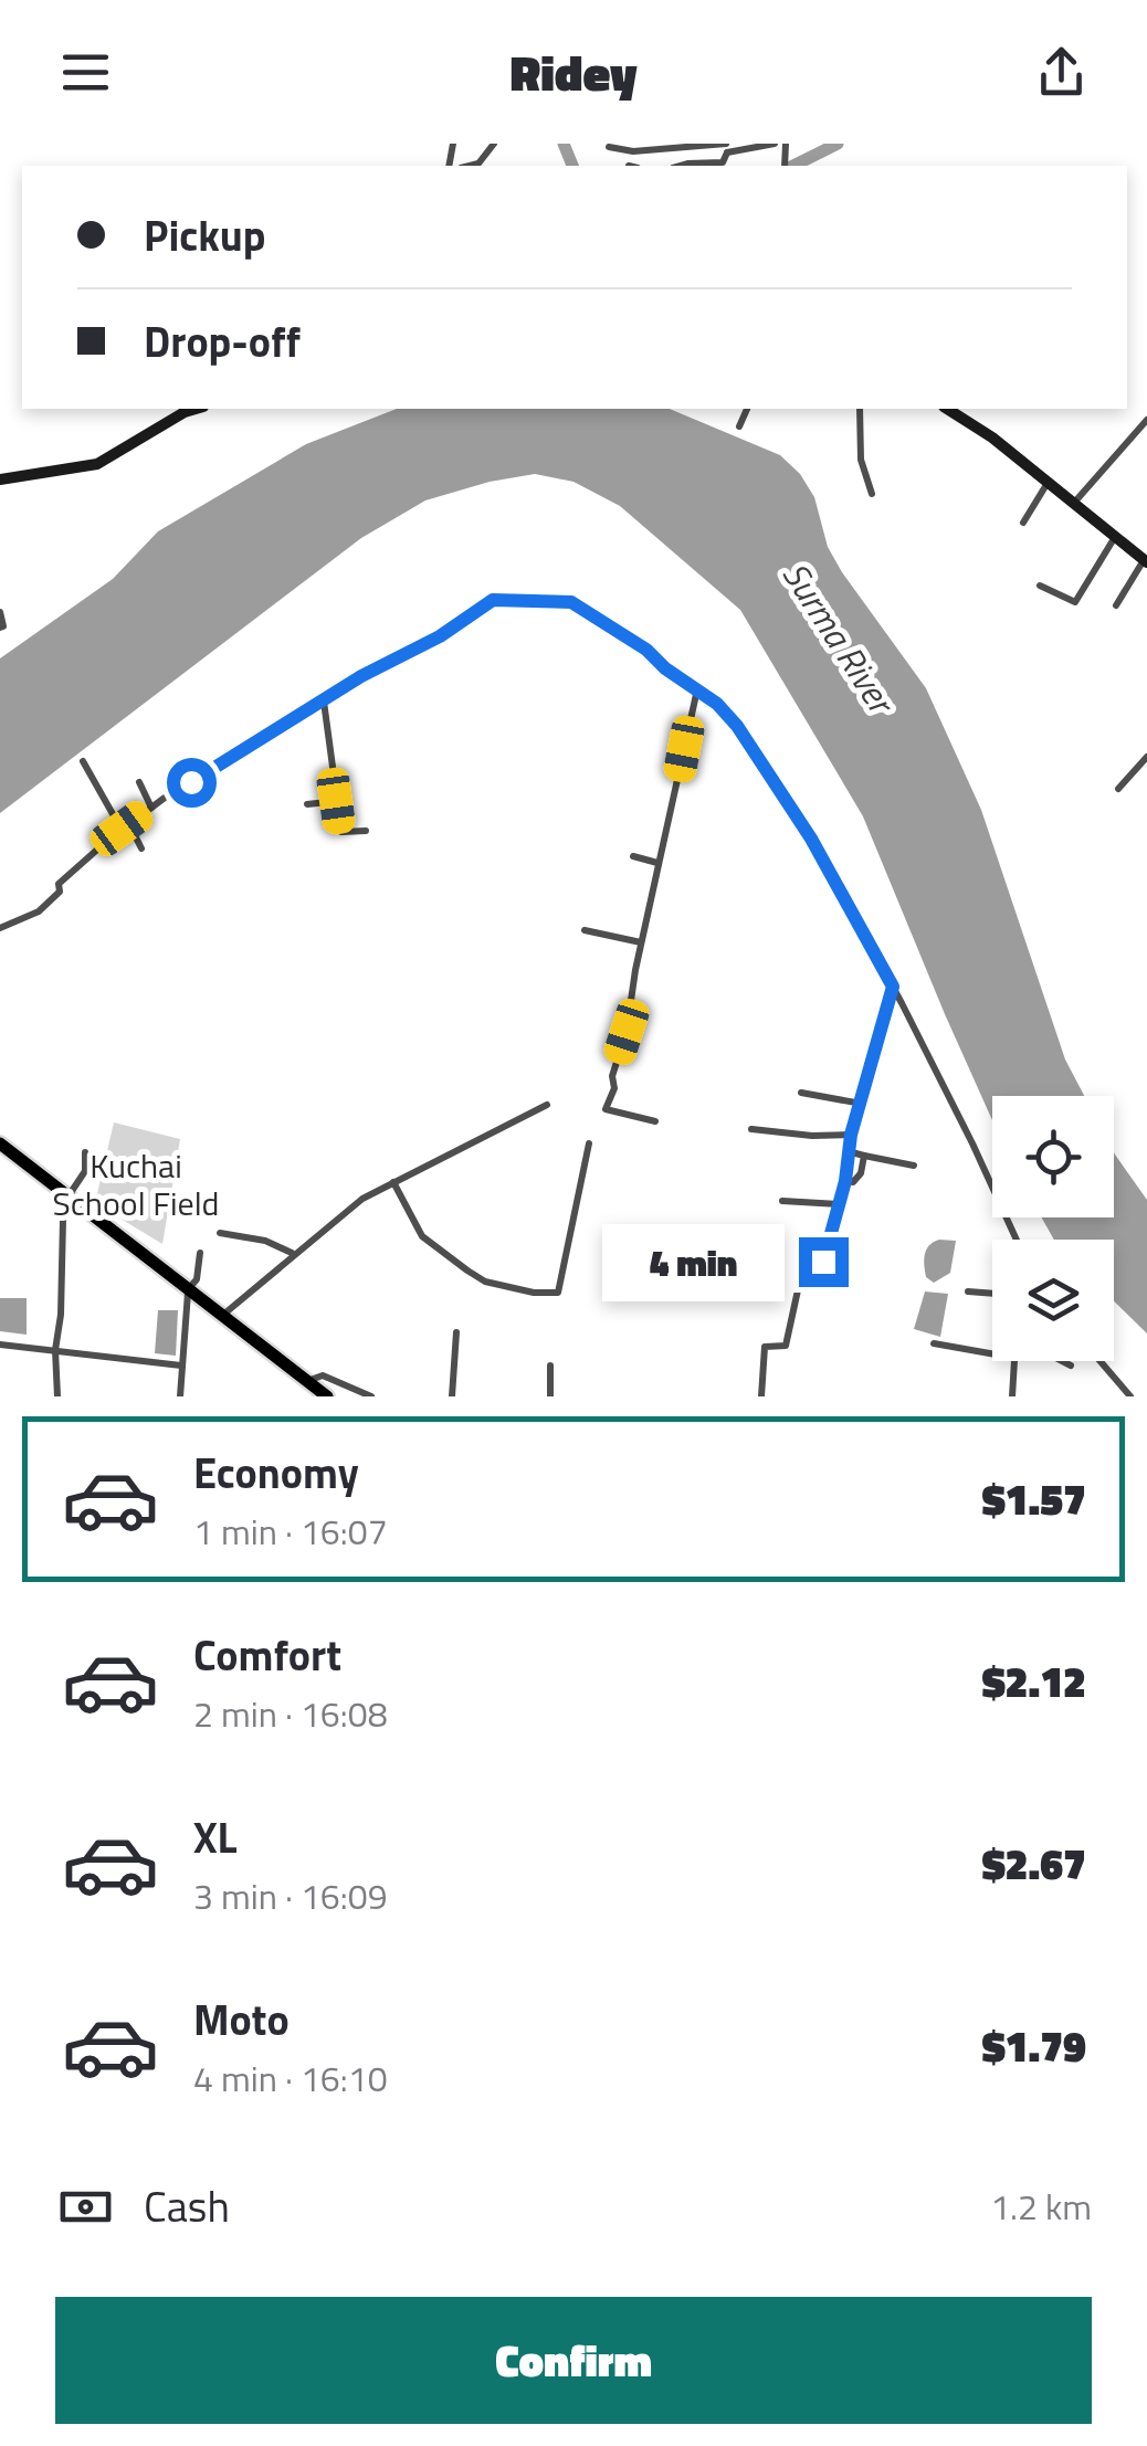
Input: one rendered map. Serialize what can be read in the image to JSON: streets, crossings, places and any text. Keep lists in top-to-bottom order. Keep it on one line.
{"water":["Surma River"],"parks":["Kuchai School Field"],"page":{"header":"Ridey","banner":["Pickup","Drop-off"],"bubble":"4 min","list":[{"name":"Economy","note":"1 min · 16:07","value":"$1.57"},{"name":"Comfort","note":"2 min · 16:08","value":"$2.12"},{"name":"XL","note":"3 min · 16:09","value":"$2.67"},{"name":"Moto","note":"4 min · 16:10","value":"$1.79"}],"pay":["Cash","1.2 km"],"buttons":"Confirm"}}
